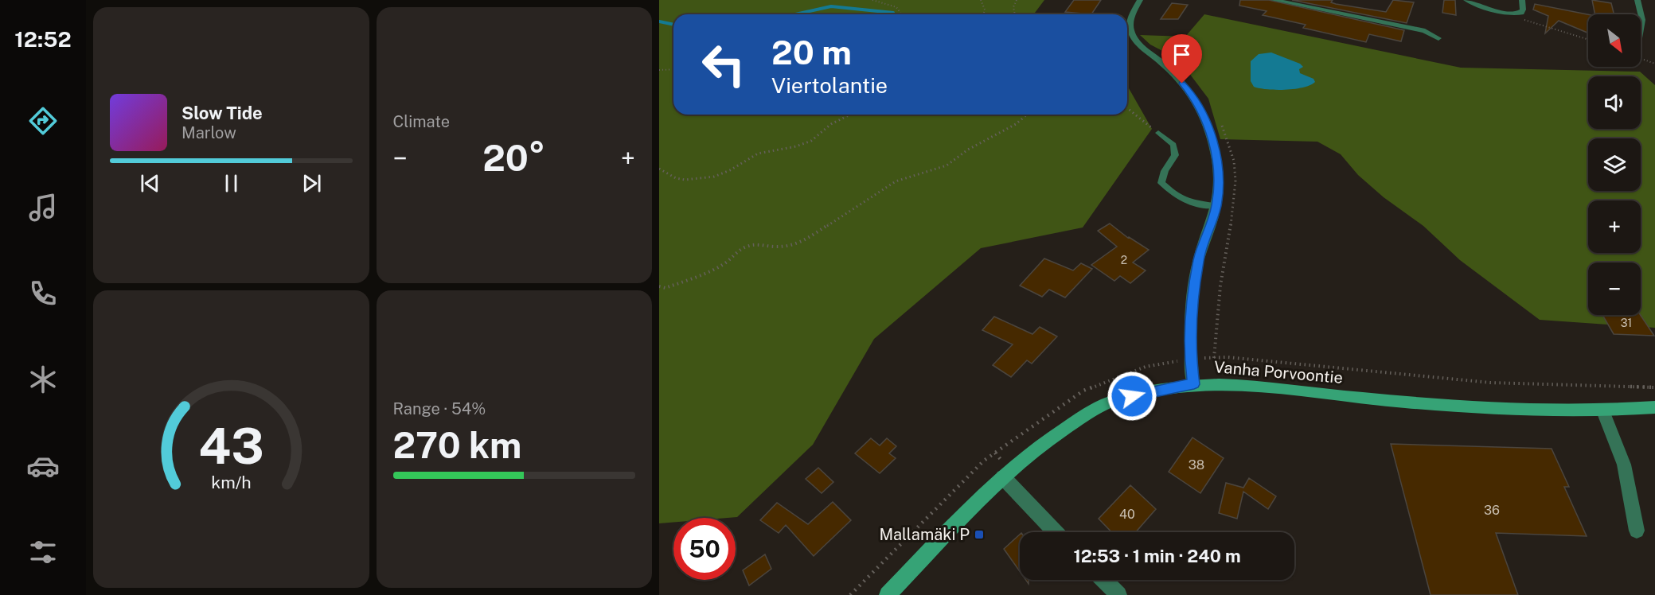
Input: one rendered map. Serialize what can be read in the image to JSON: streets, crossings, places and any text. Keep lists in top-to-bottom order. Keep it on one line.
{"streets":{"main road":["Vanha Porvoontie"]},"places":{"transit":["Mallamäki P"]},"house_numbers":["2","31","38","36","40"],"north":"bottom right","page":{"tabs":"12:52","tile":["Climate",["Range · 54%","270 km"]],"map_buttons":["+","−"],"turn":["20 m","Viertolantie"],"song":["Slow Tide","Marlow"],"heat":["−","20°","+"],"limit":"50","trip":"12:53 · 1 min · 240 m","gauge":["43","km/h"]}}
